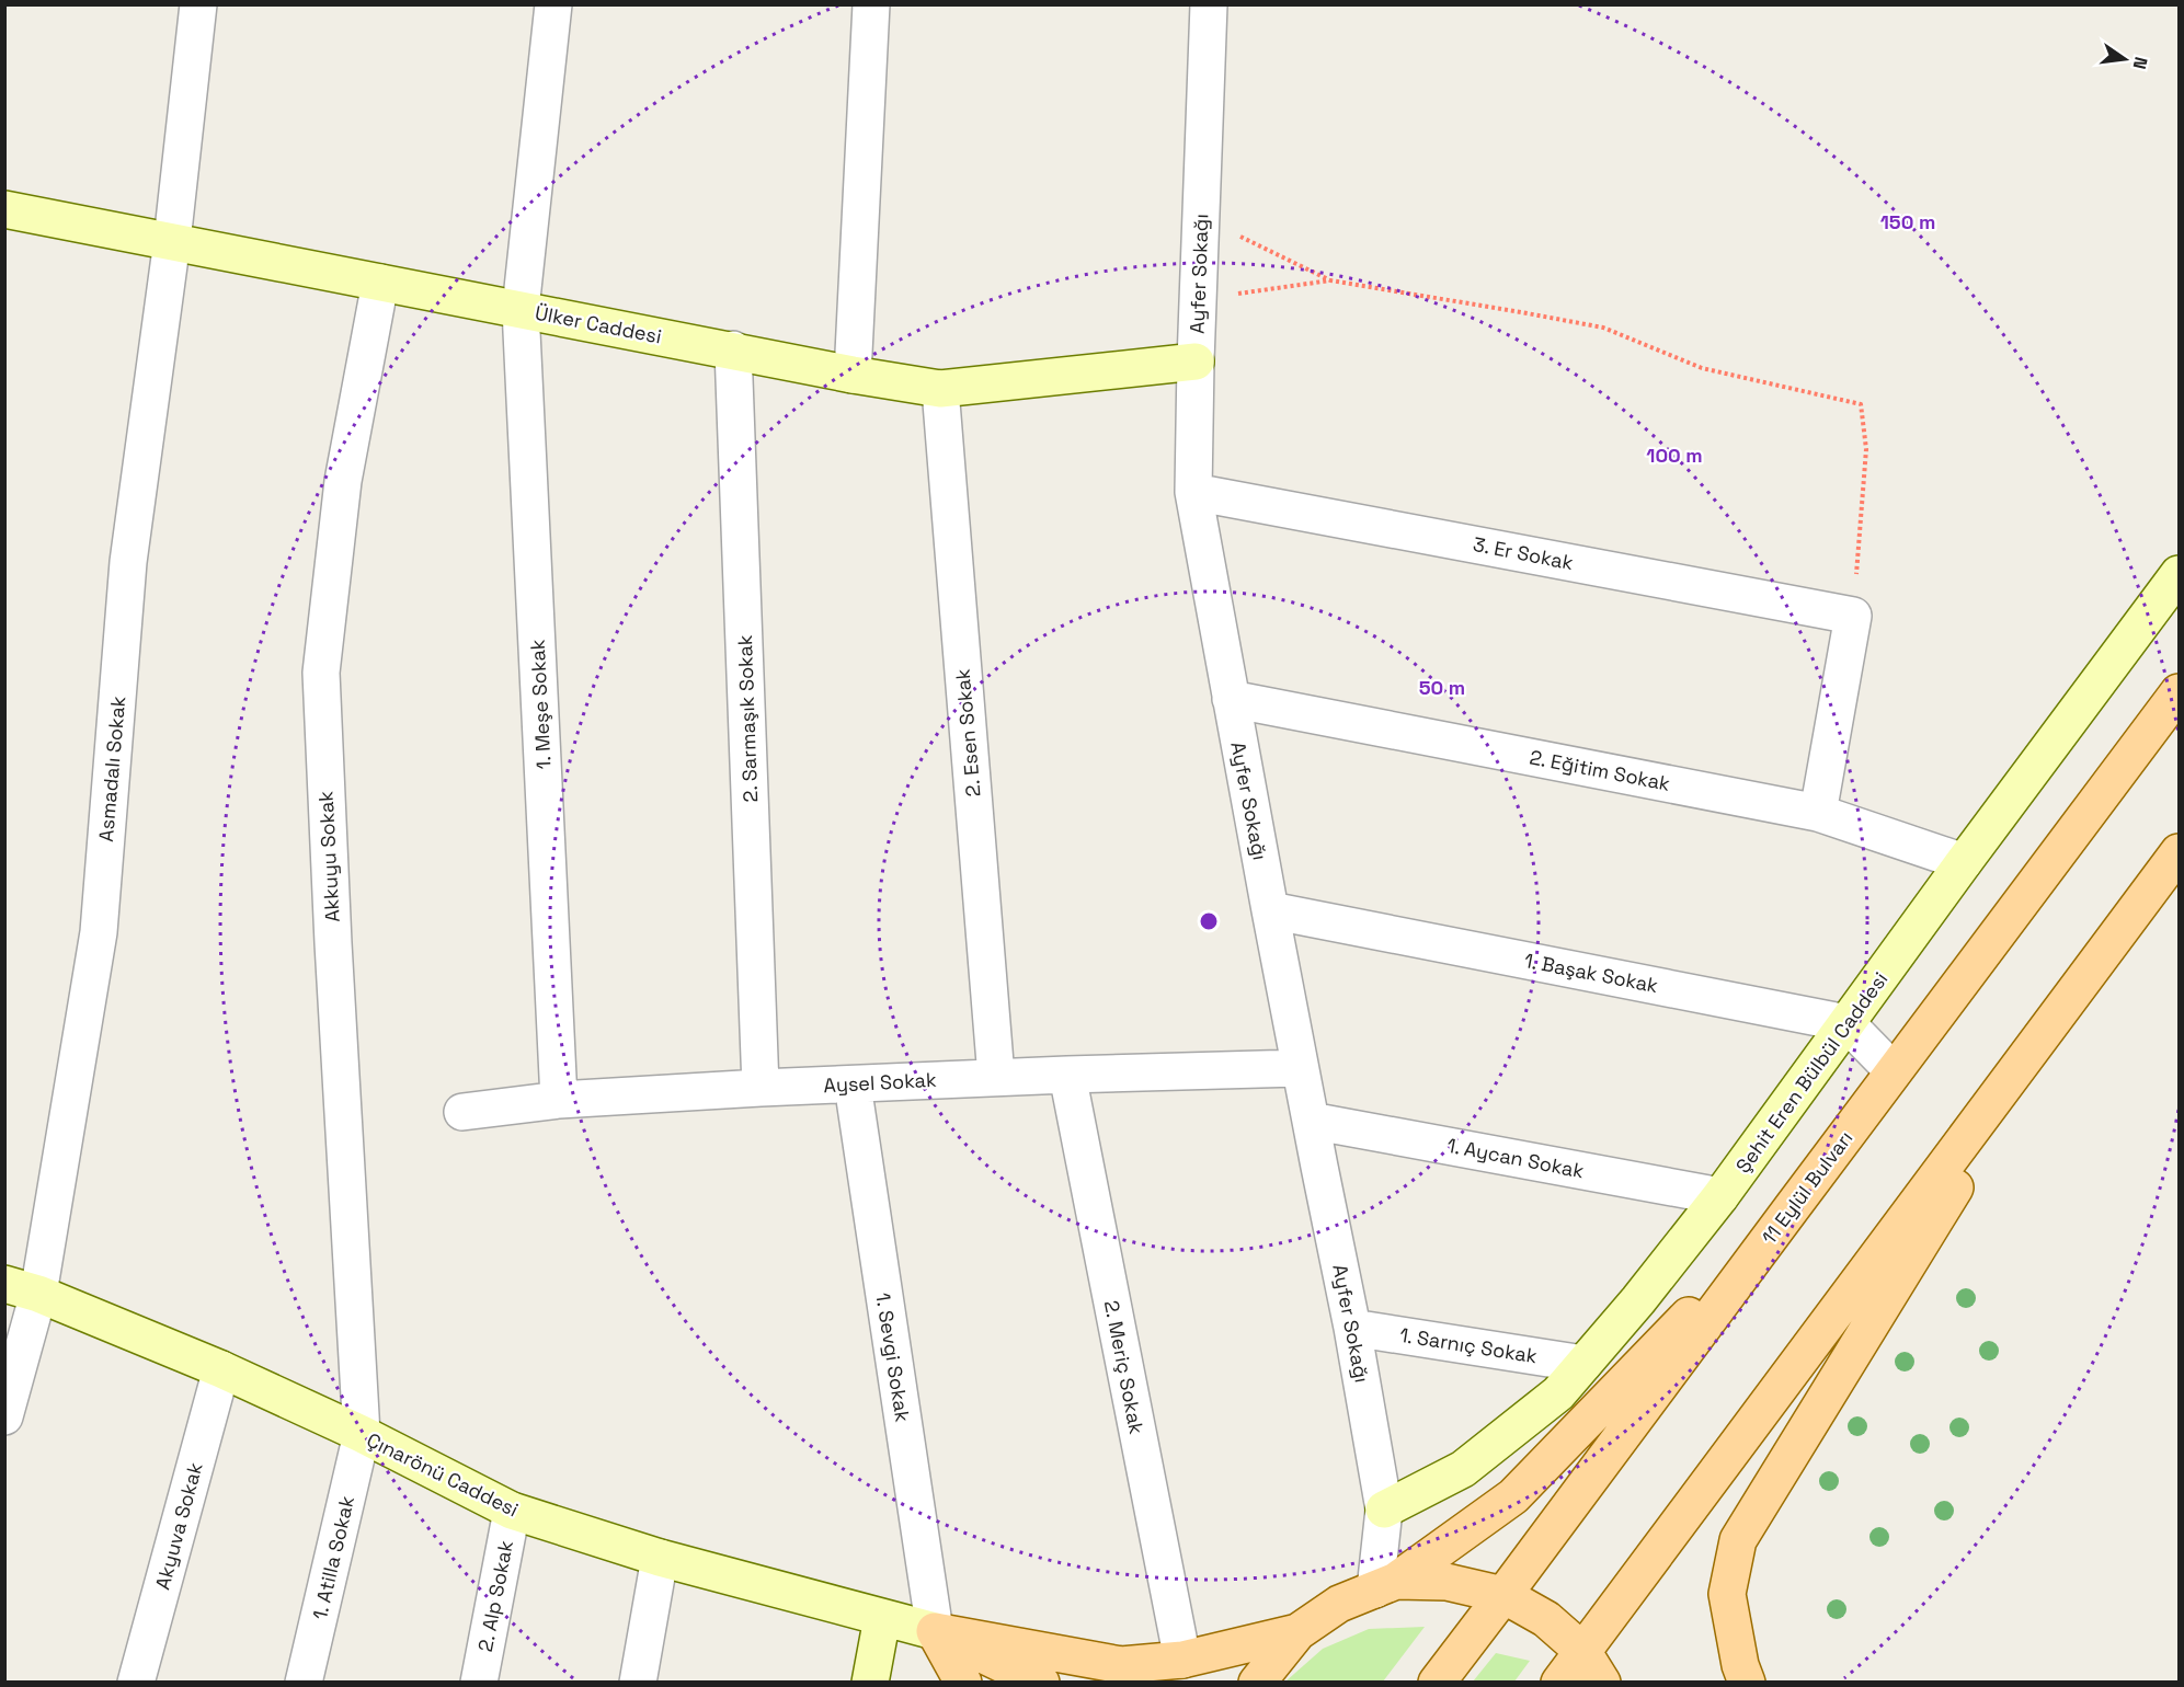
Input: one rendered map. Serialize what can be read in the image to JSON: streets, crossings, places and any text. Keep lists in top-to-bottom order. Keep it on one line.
{"streets":{"main road":["Ülker Caddesi","Şehit Eren Bülbül Caddesi","11 Eylül Bulvarı","Çınarönü Caddesi"],"street":["Ayfer Sokağı","3. Er Sokak","1. Meşe Sokak","2. Sarmaşık Sokak","2. Esen Sokak","Asmadalı Sokak","2. Eğitim Sokak","Akkuyu Sokak","1. Başak Sokak","Aysel Sokak","1. Aycan Sokak","1. Sarnıç Sokak","1. Sevgi Sokak","2. Meriç Sokak","Akyuva Sokak","1. Atilla Sokak","2. Alp Sokak"]},"crossings":[["Ayfer Sokağı","Ülker Caddesi"],["Ayfer Sokağı","3. Er Sokak"],["Ayfer Sokağı","2. Eğitim Sokak"],["Ayfer Sokağı","1. Başak Sokak"],["Ayfer Sokağı","Şehit Eren Bülbül Caddesi"],["Ayfer Sokağı","Aysel Sokak"],["Ayfer Sokağı","1. Aycan Sokak"],["Ayfer Sokağı","1. Sarnıç Sokak"],["Ülker Caddesi","1. Meşe Sokak"],["Ülker Caddesi","2. Sarmaşık Sokak"],["Ülker Caddesi","2. Esen Sokak"],["Ülker Caddesi","Asmadalı Sokak"],["Ülker Caddesi","Akkuyu Sokak"],["1. Meşe Sokak","Aysel Sokak"],["2. Sarmaşık Sokak","Aysel Sokak"],["2. Esen Sokak","Aysel Sokak"],["Asmadalı Sokak","Çınarönü Caddesi"],["2. Eğitim Sokak","Şehit Eren Bülbül Caddesi"],["Akkuyu Sokak","Çınarönü Caddesi"],["Akkuyu Sokak","1. Atilla Sokak"],["1. Başak Sokak","Şehit Eren Bülbül Caddesi"],["Şehit Eren Bülbül Caddesi","1. Aycan Sokak"],["Şehit Eren Bülbül Caddesi","1. Sarnıç Sokak"],["Aysel Sokak","1. Sevgi Sokak"],["Aysel Sokak","2. Meriç Sokak"],["1. Sevgi Sokak","Çınarönü Caddesi"],["Çınarönü Caddesi","Akyuva Sokak"],["Çınarönü Caddesi","1. Atilla Sokak"],["Çınarönü Caddesi","2. Alp Sokak"]],"north":"right","rings":["150 m","100 m","50 m"]}
